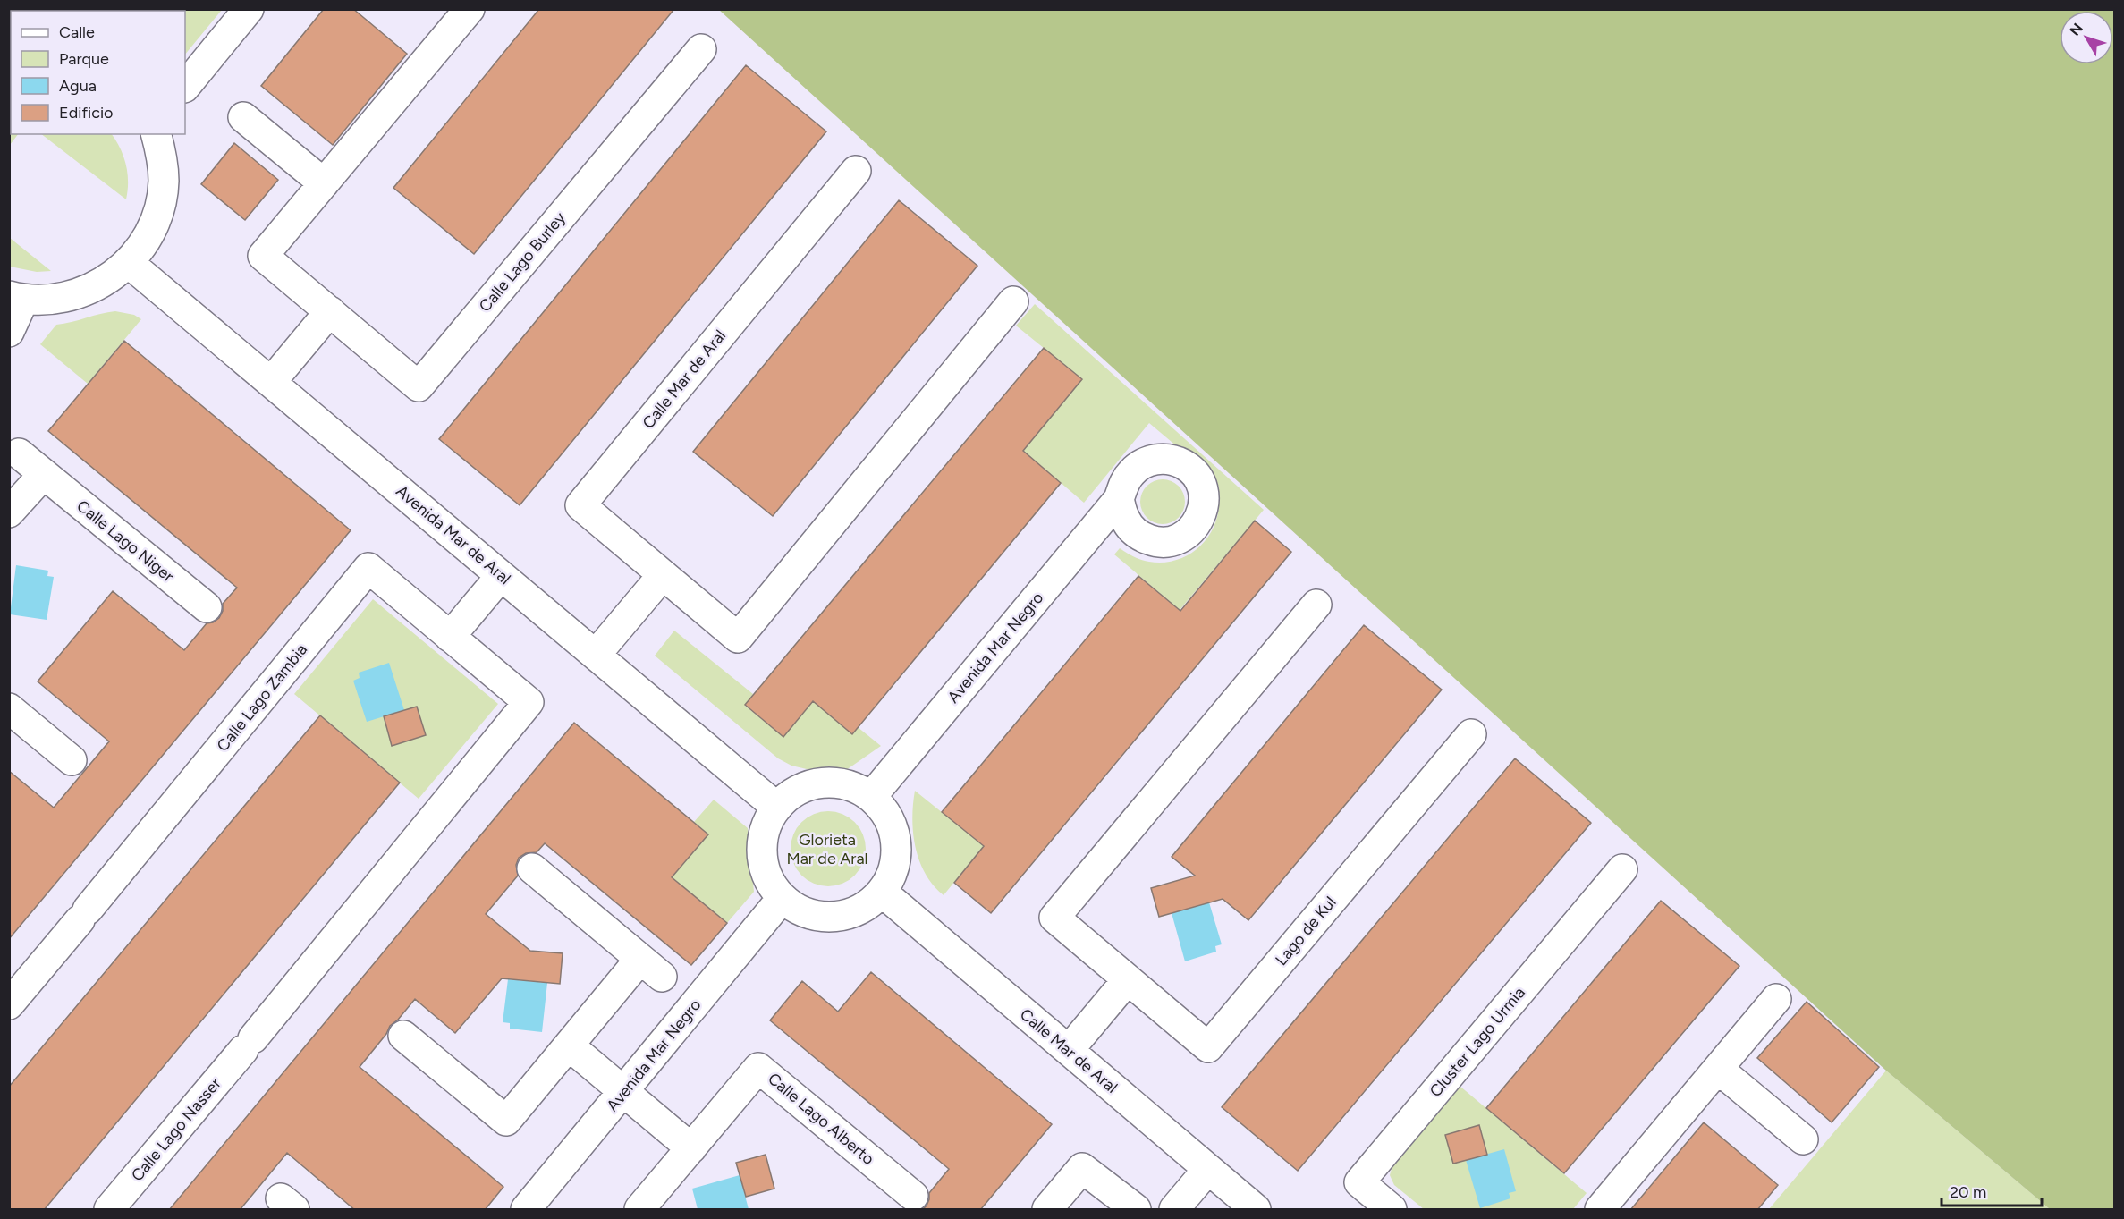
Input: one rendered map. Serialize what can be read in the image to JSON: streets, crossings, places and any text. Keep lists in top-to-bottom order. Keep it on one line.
{"streets":{"street":["Calle Lago Burley","Calle Mar de Aral","Avenida Mar de Aral","Calle Lago Niger","Avenida Mar Negro","Calle Lago Zambia","Lago de Kul","Cluster Lago Urmia","Calle Lago Alberto","Calle Lago Nasser"]},"crossings":[["Calle Mar de Aral","Avenida Mar de Aral"],["Calle Mar de Aral","Avenida Mar Negro"],["Avenida Mar de Aral","Avenida Mar Negro"],["Calle Lago Zambia","Calle Lago Nasser"]],"parks":["Glorieta Mar de Aral"],"legend":["Calle","Parque","Agua","Edificio"],"scale_bar":"20 m","north":"top left"}
